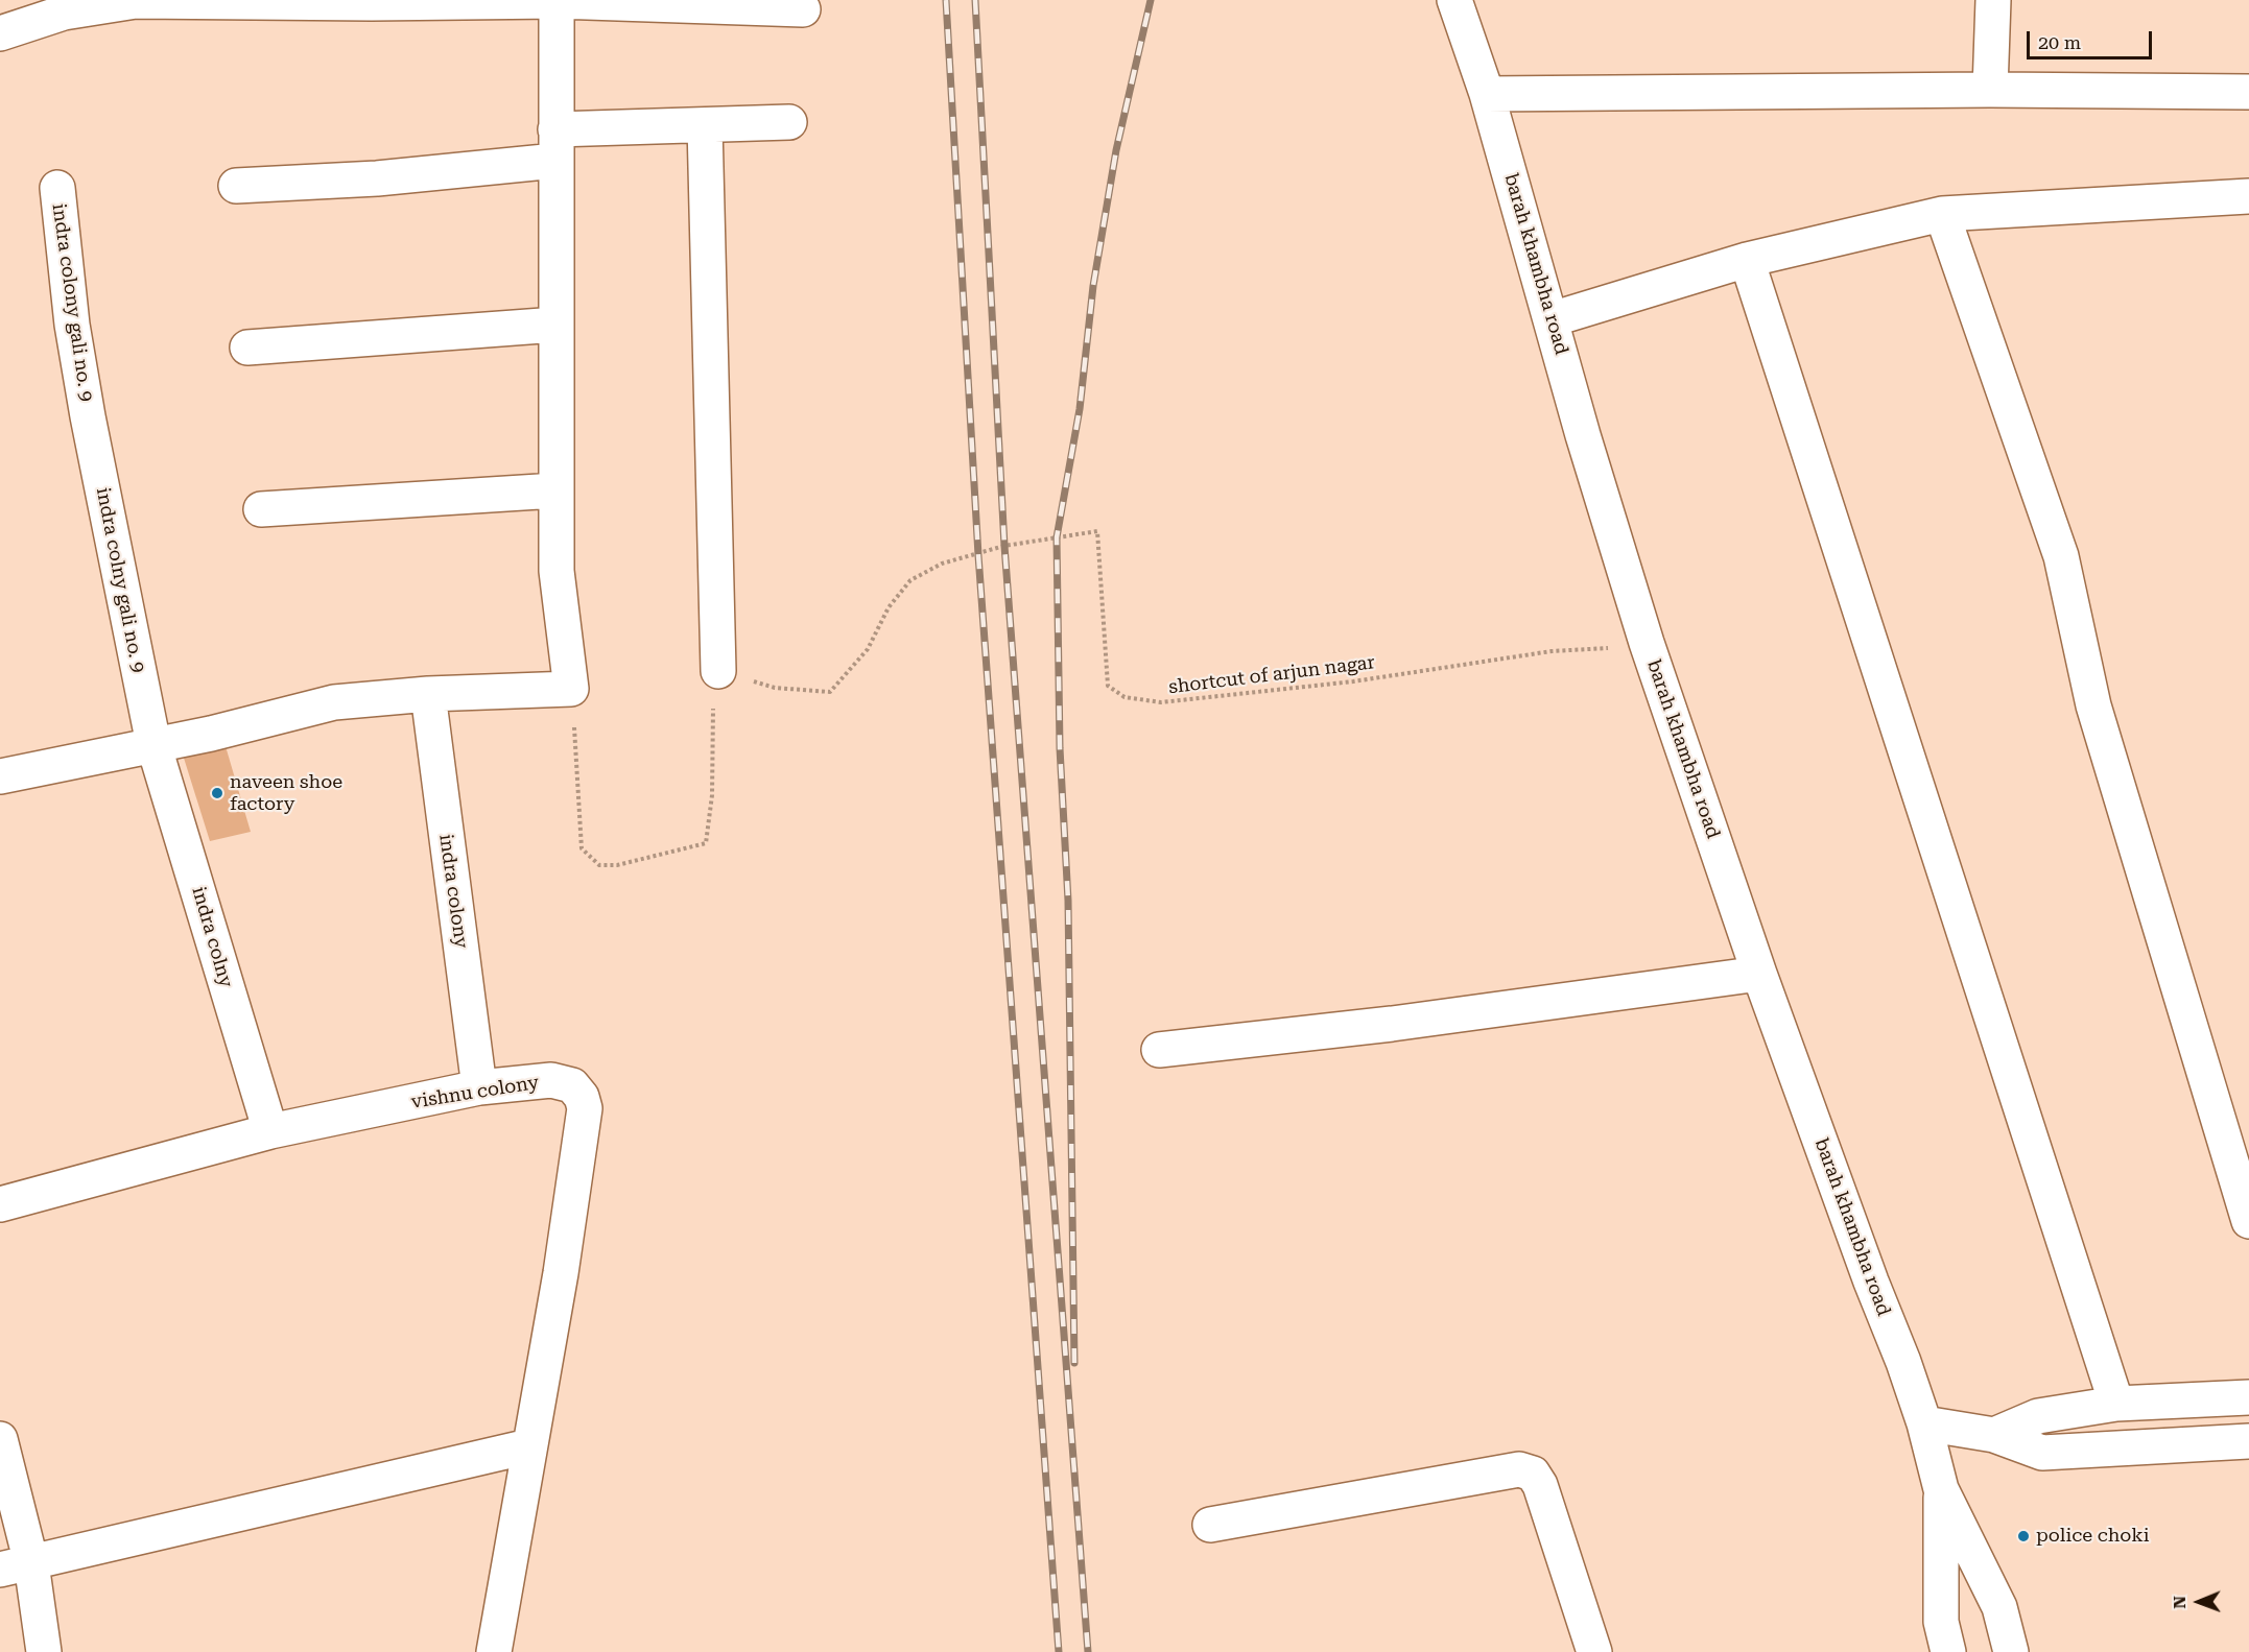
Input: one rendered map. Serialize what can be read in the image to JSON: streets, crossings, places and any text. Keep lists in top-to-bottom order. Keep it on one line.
{"streets":{"street":["barah khambha road","indra colony gali no. 9","indra colny gali no. 9","indra colony","indra colny","vishnu colony"],"path":["shortcut of arjun nagar"]},"crossings":[["barah khambha road","shortcut of arjun nagar"],["indra colony gali no. 9","indra colny gali no. 9"],["indra colny gali no. 9","indra colny"],["indra colony","vishnu colony"],["indra colny","vishnu colony"]],"places":["naveen shoe factory","police choki"],"scale_bar":"20 m","north":"left"}
